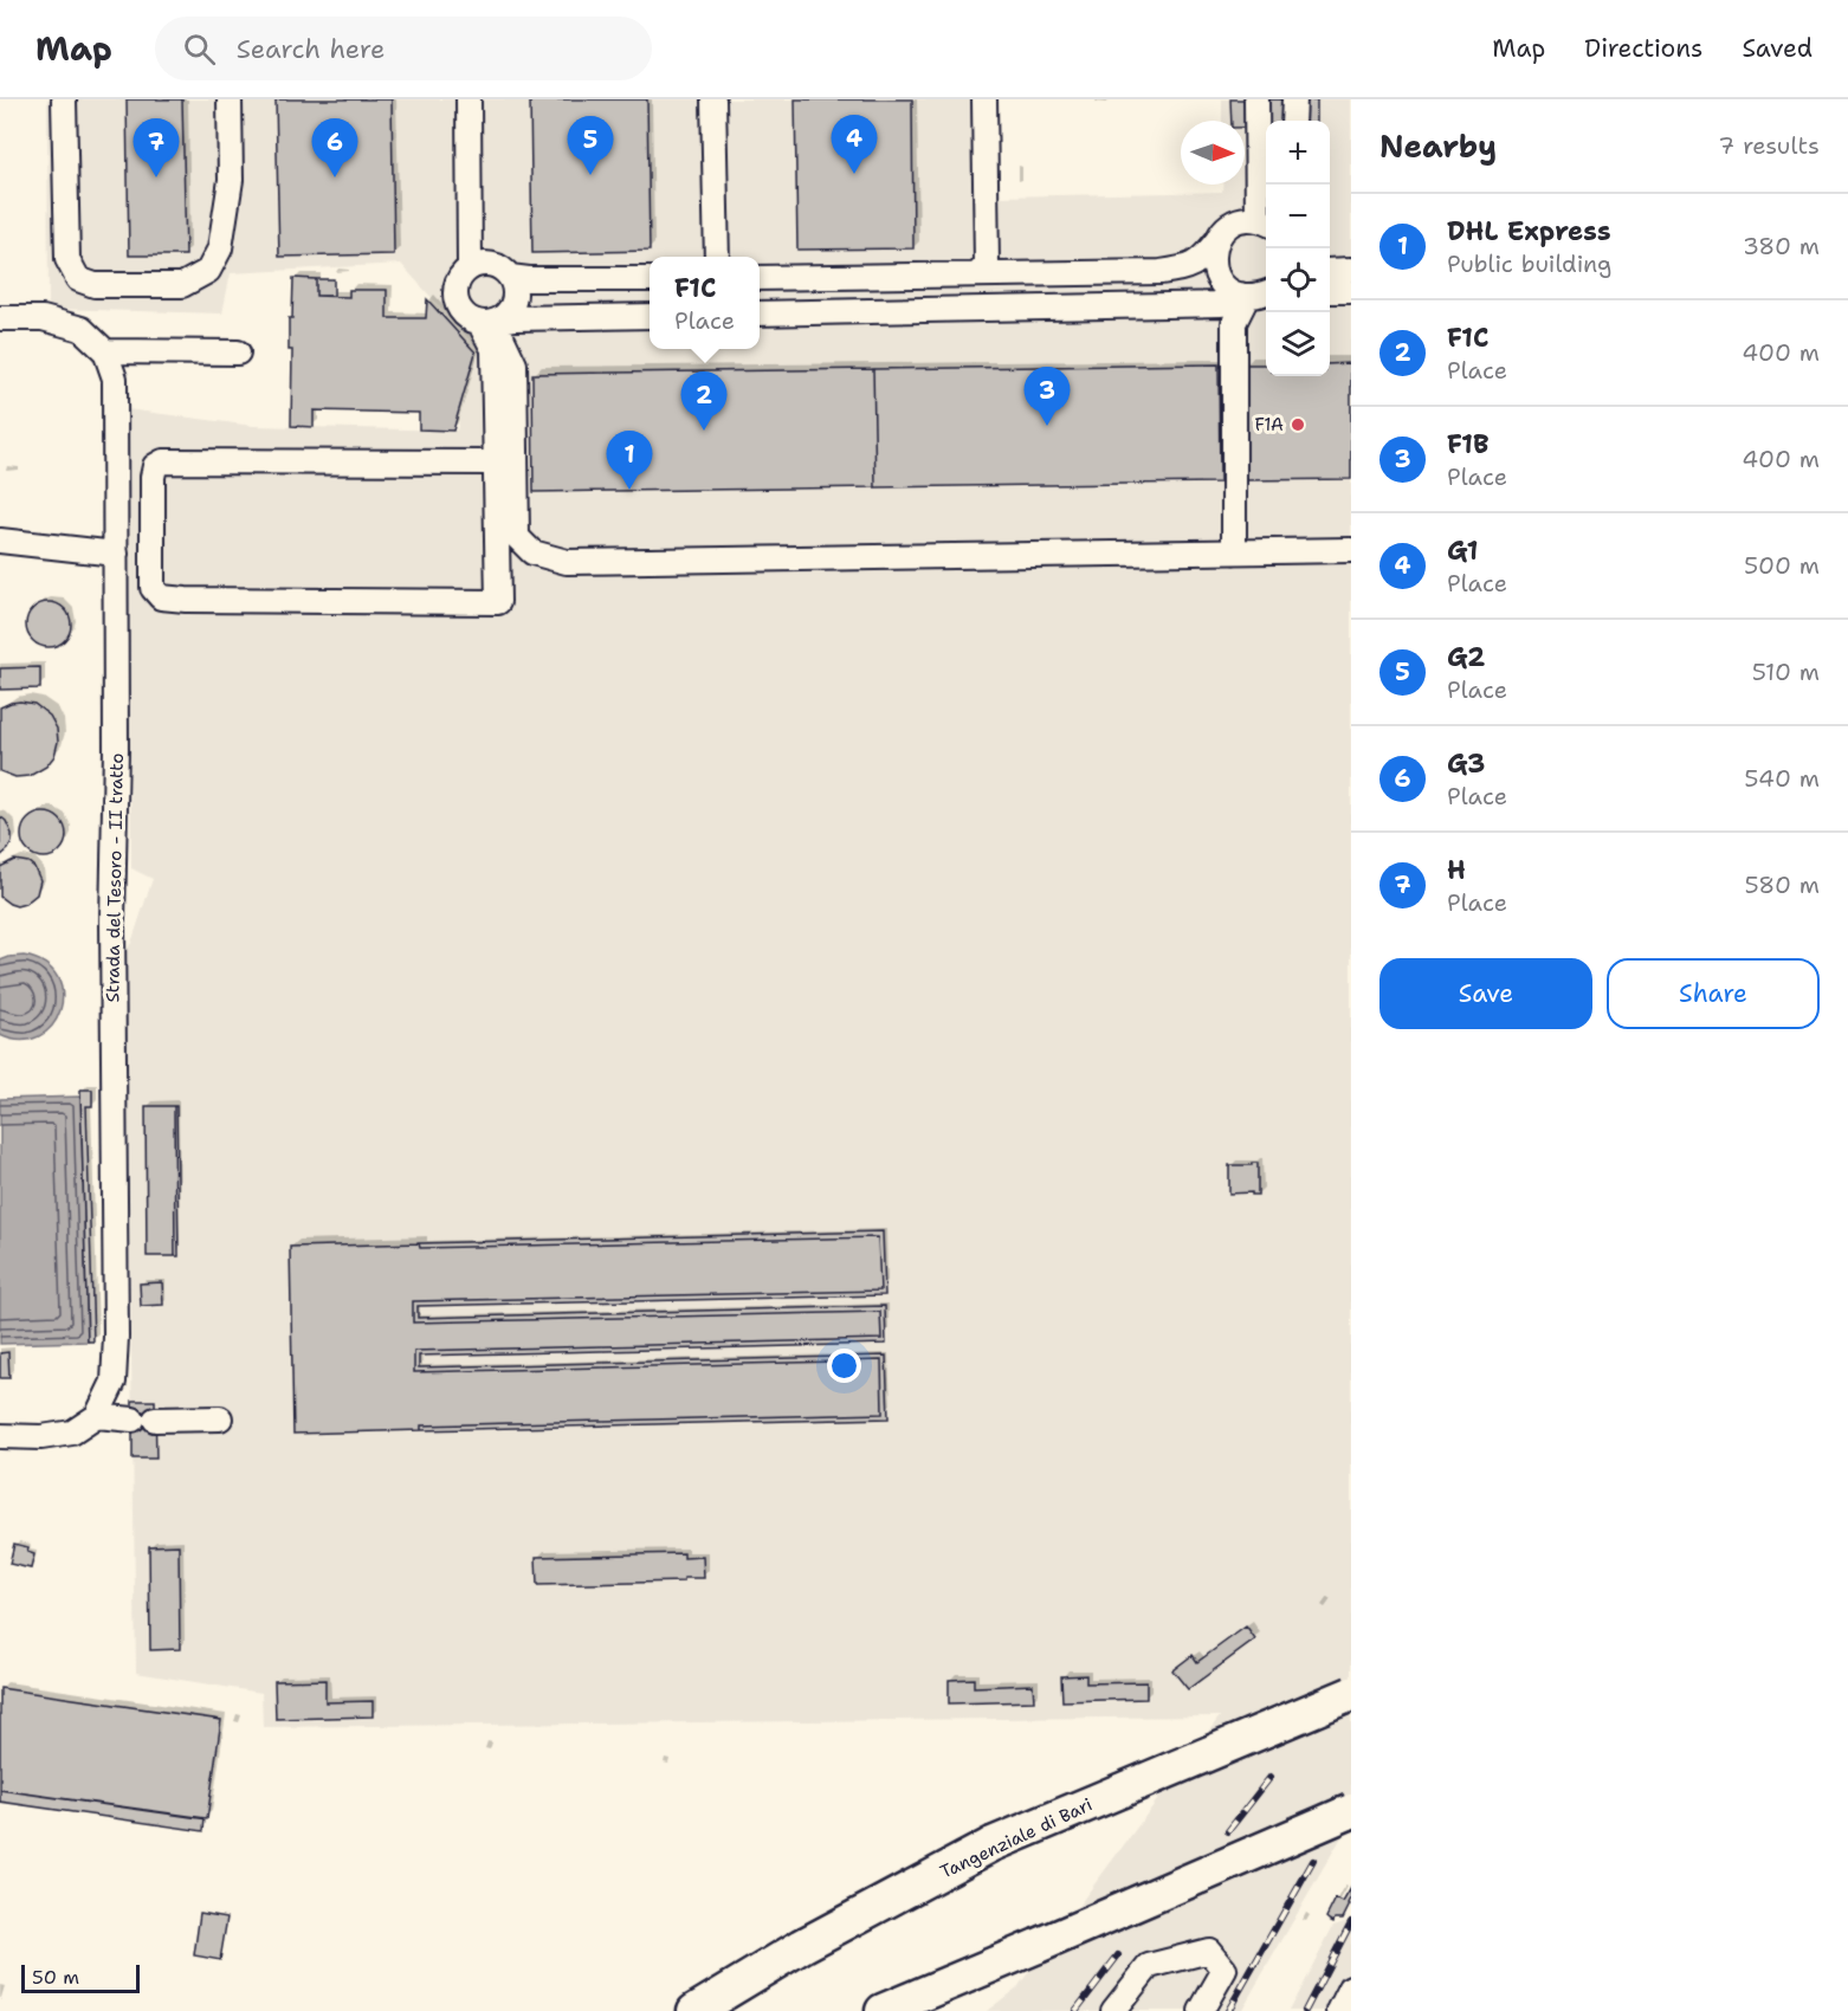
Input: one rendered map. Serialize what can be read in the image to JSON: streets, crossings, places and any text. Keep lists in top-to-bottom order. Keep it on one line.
{"streets":{"highway":["Tangenziale di Bari"],"street":["Strada del Tesoro - II tratto"]},"places":["F1A"],"scale_bar":"50 m","north":"right","page":{"header":"Map","search":"Search here","nav":["Map","Directions","Saved"],"heading":["Nearby","7 results"],"pins":["4","5","6","7","3","2","1"],"map_buttons":["+","−"],"list":[{"mark":"1","name":"DHL Express","note":"Public building","value":"380 m"},{"mark":"2","name":"F1C","note":"Place","value":"400 m"},{"mark":"3","name":"F1B","note":"Place","value":"400 m"},{"mark":"4","name":"G1","note":"Place","value":"500 m"},{"mark":"5","name":"G2","note":"Place","value":"510 m"},{"mark":"6","name":"G3","note":"Place","value":"540 m"},{"mark":"7","name":"H","note":"Place","value":"580 m"}],"popup":["F1C","Place"],"buttons":["Save","Share"],"scale":"50 m"}}
